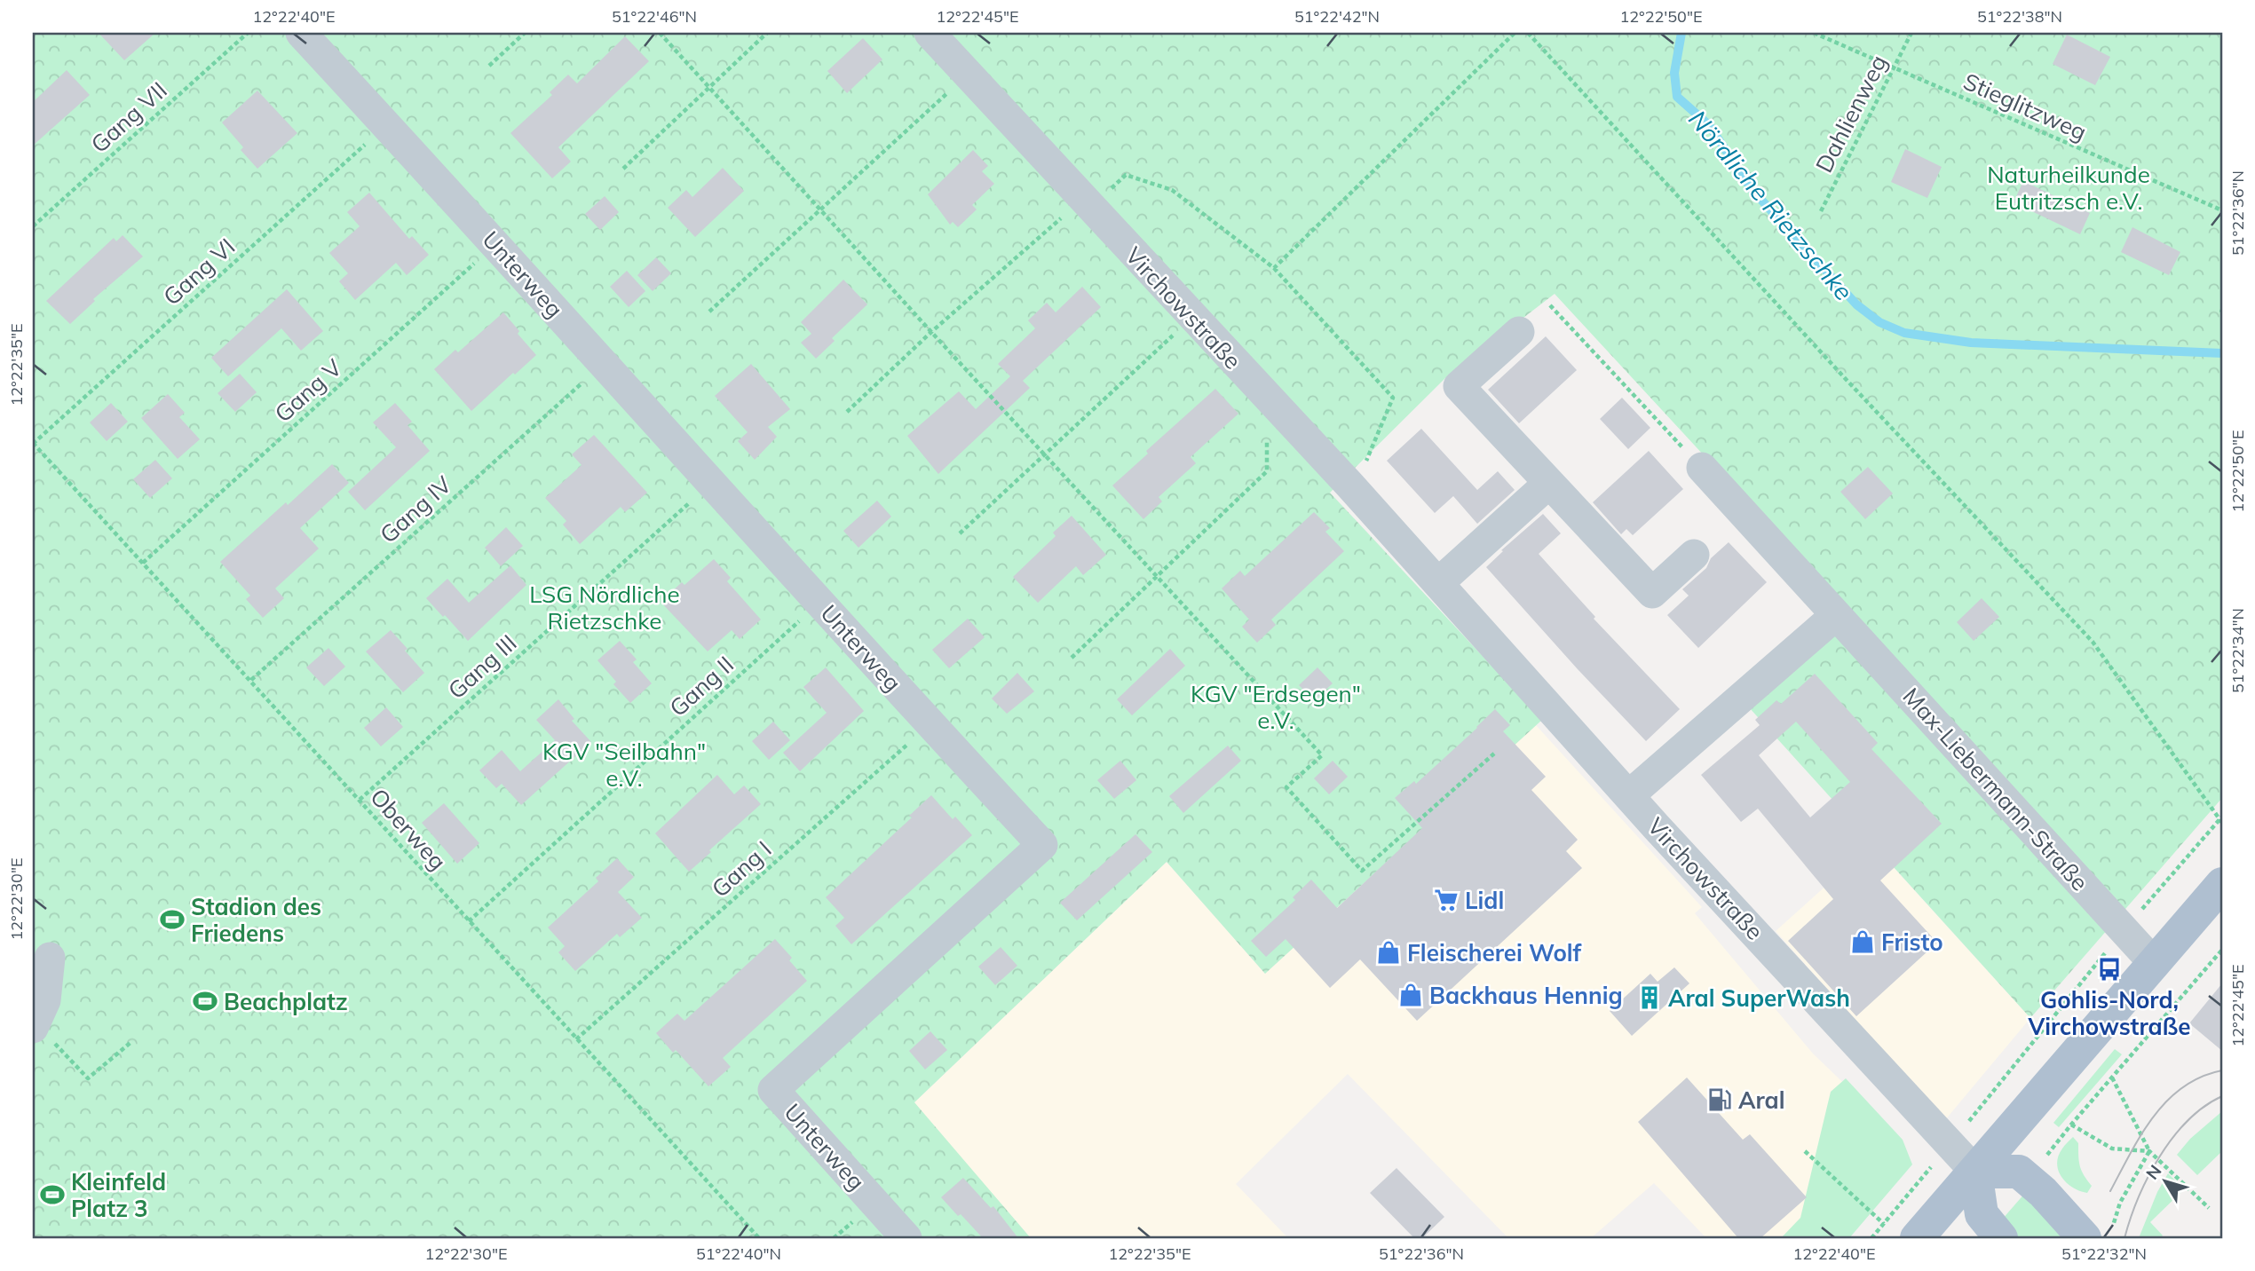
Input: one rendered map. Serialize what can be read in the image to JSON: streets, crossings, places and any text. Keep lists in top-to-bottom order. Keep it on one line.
{"streets":{"street":["Unterweg","Virchowstraße","Max-Liebermann-Straße"],"path":["Stieglitzweg","Dahlienweg","Gang VII","Gang VI","Gang V","Gang IV","Gang III","Gang II","Oberweg","Gang I"]},"crossings":[["Stieglitzweg","Dahlienweg"],["Gang VI","Unterweg"],["Gang VI","Oberweg"],["Unterweg","Gang V"],["Unterweg","Gang IV"],["Unterweg","Gang III"],["Unterweg","Gang II"],["Unterweg","Gang I"],["Gang V","Oberweg"],["Gang IV","Oberweg"],["Gang III","Oberweg"],["Gang II","Oberweg"],["Oberweg","Gang I"]],"water":["Nördliche Rietzschke"],"parks":["Naturheilkunde Eutritzsch e.V.","LSG Nördliche Rietzschke","KGV \"Erdsegen\" e.V.","KGV \"Seilbahn\" e.V."],"places":{"supermarket":["Lidl"],"sports":["Stadion des Friedens","Beachplatz","Kleinfeld Platz 3"],"shop":["Fristo","Fleischerei Wolf","Backhaus Hennig"],"bus stop":["Gohlis-Nord, Virchowstraße"],"building":["Aral SuperWash"],"fuel station":["Aral"]},"north":"top left","coordinates":["12°22'40\"E","51°22'46\"N","12°22'45\"E","51°22'42\"N","12°22'50\"E","51°22'38\"N","51°22'36\"N","12°22'35\"E","51°22'34\"N","12°22'30\"E","51°22'40\"N","51°22'32\"N"]}
